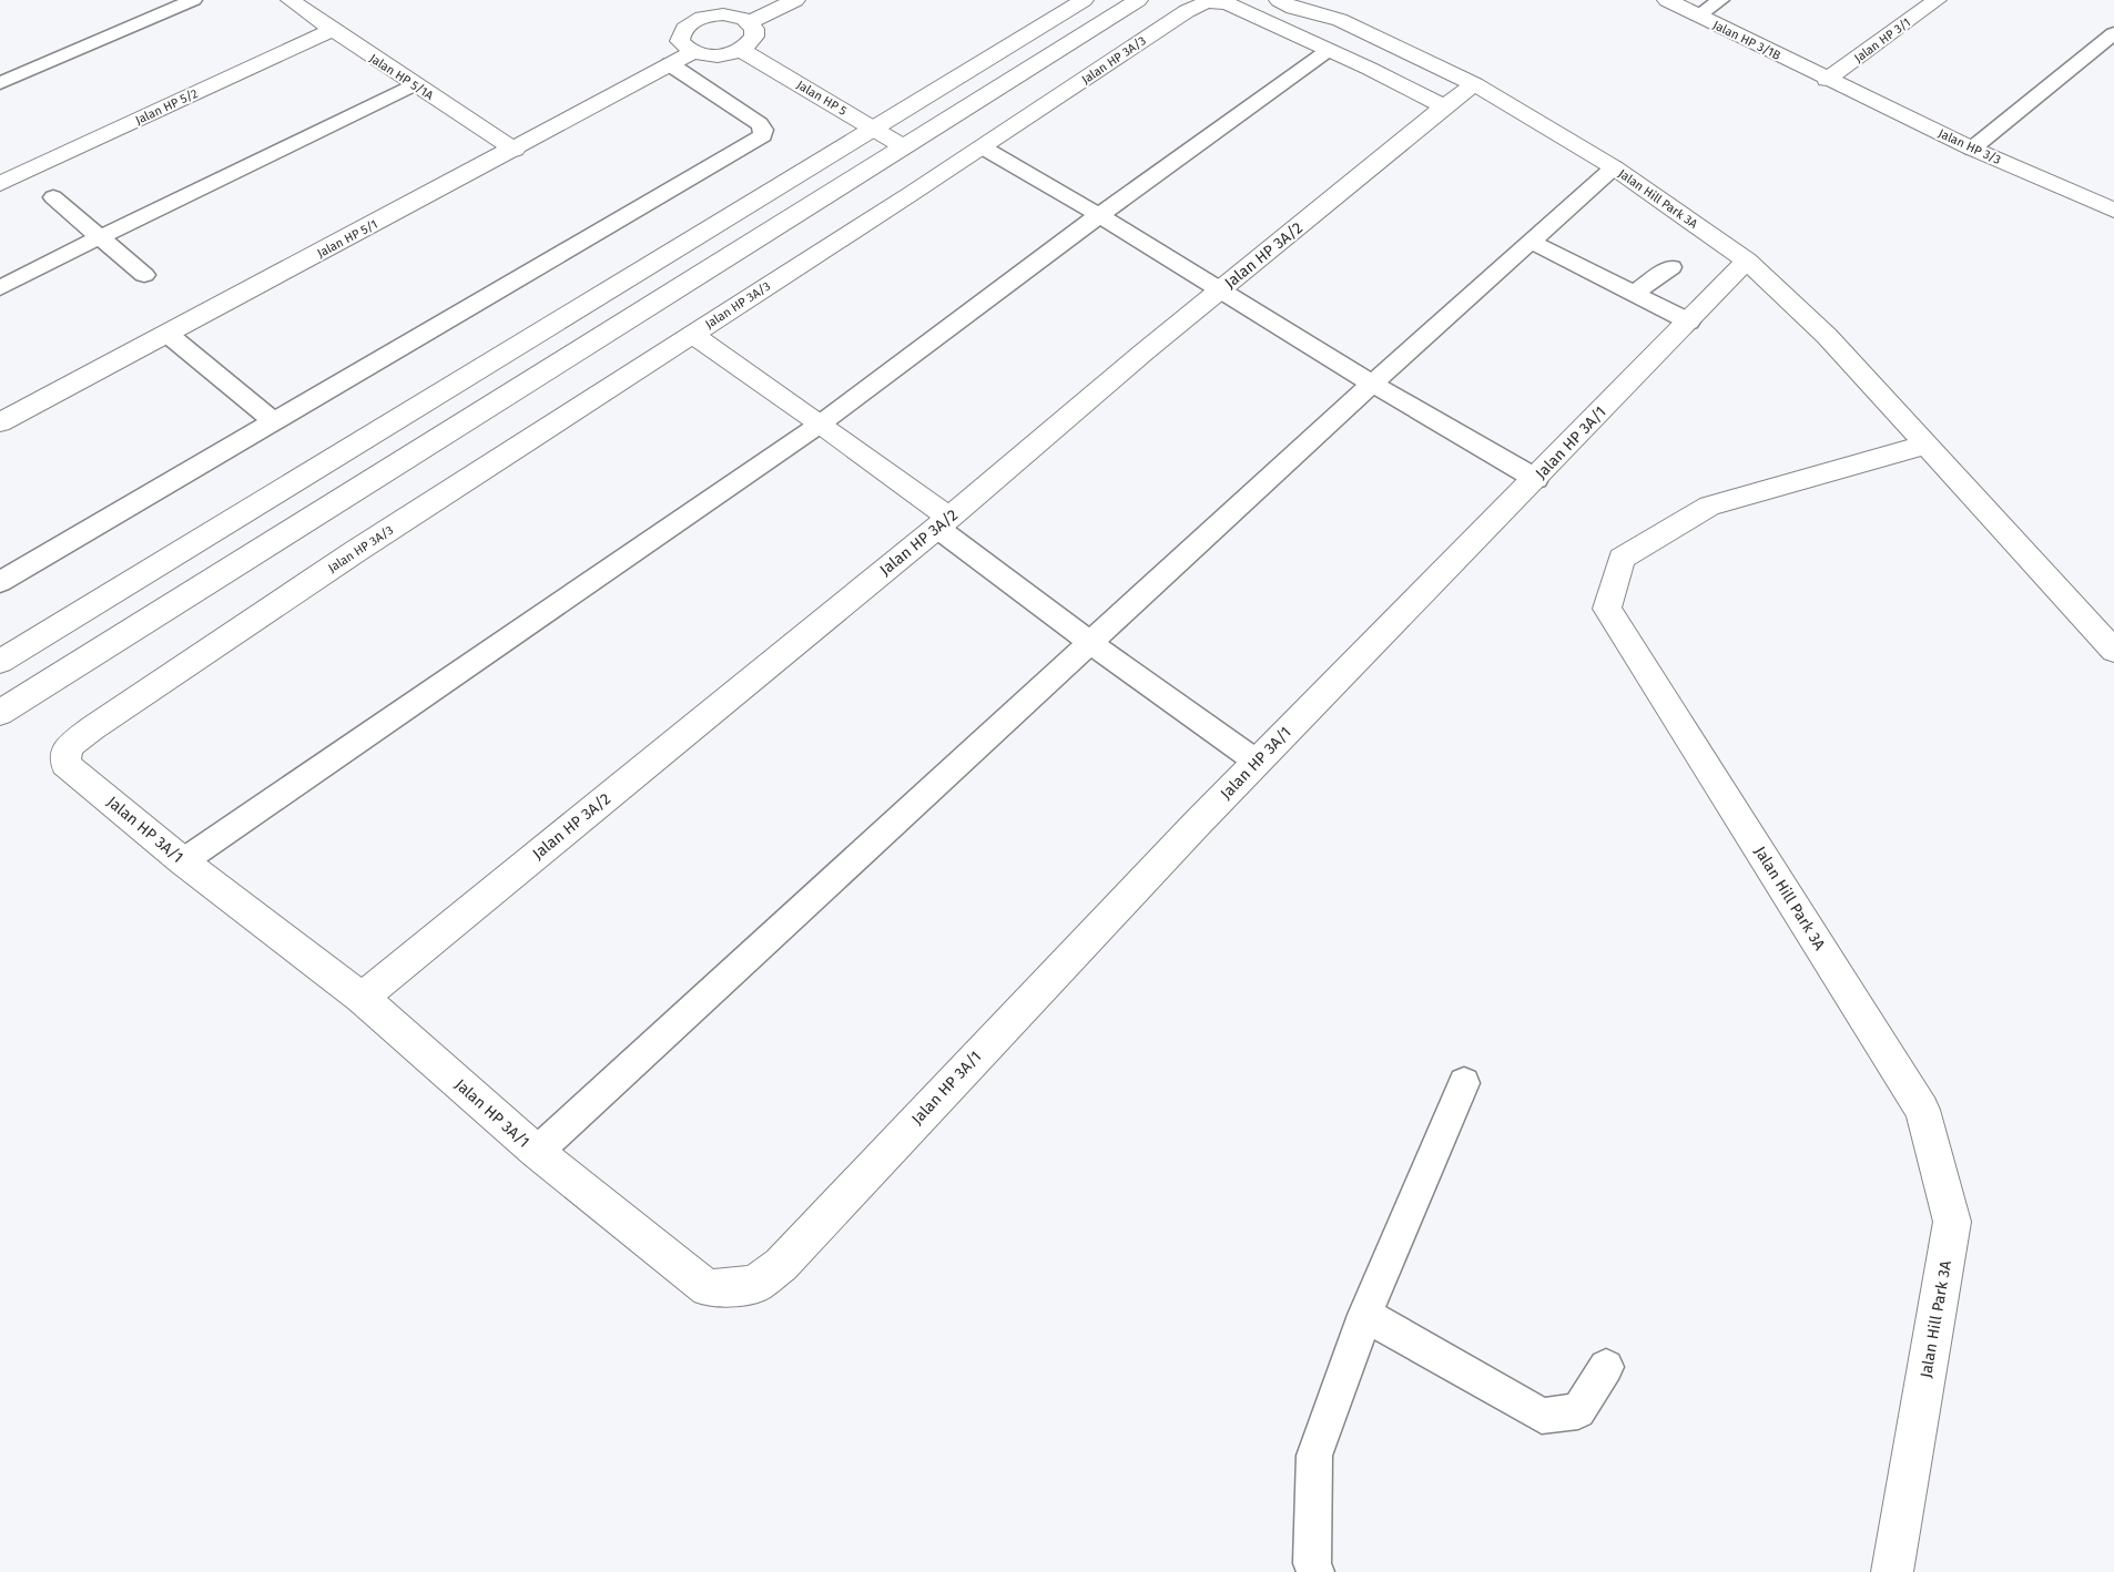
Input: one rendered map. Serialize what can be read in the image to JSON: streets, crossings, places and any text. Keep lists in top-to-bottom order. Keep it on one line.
{"streets":{"street":["Jalan HP 3/1B","Jalan HP 3/1","Jalan HP 3A/3","Jalan HP 5/1A","Jalan HP 5","Jalan HP 5/2","Jalan HP 3/3","Jalan Hill Park 3A","Jalan HP 5/1","Jalan HP 3A/2","Jalan HP 3A/1"]},"crossings":[["Jalan HP 3/1B","Jalan HP 3/1"],["Jalan HP 3/1B","Jalan HP 3/3"],["Jalan HP 3/1","Jalan HP 3/3"],["Jalan HP 3A/3","Jalan HP 3A/2"],["Jalan HP 3A/3","Jalan HP 3A/1"],["Jalan HP 5/1A","Jalan HP 5/2"],["Jalan HP 5/1A","Jalan HP 5/1"],["Jalan Hill Park 3A","Jalan HP 3A/2"],["Jalan Hill Park 3A","Jalan HP 3A/1"],["Jalan HP 3A/2","Jalan HP 3A/1"]]}
